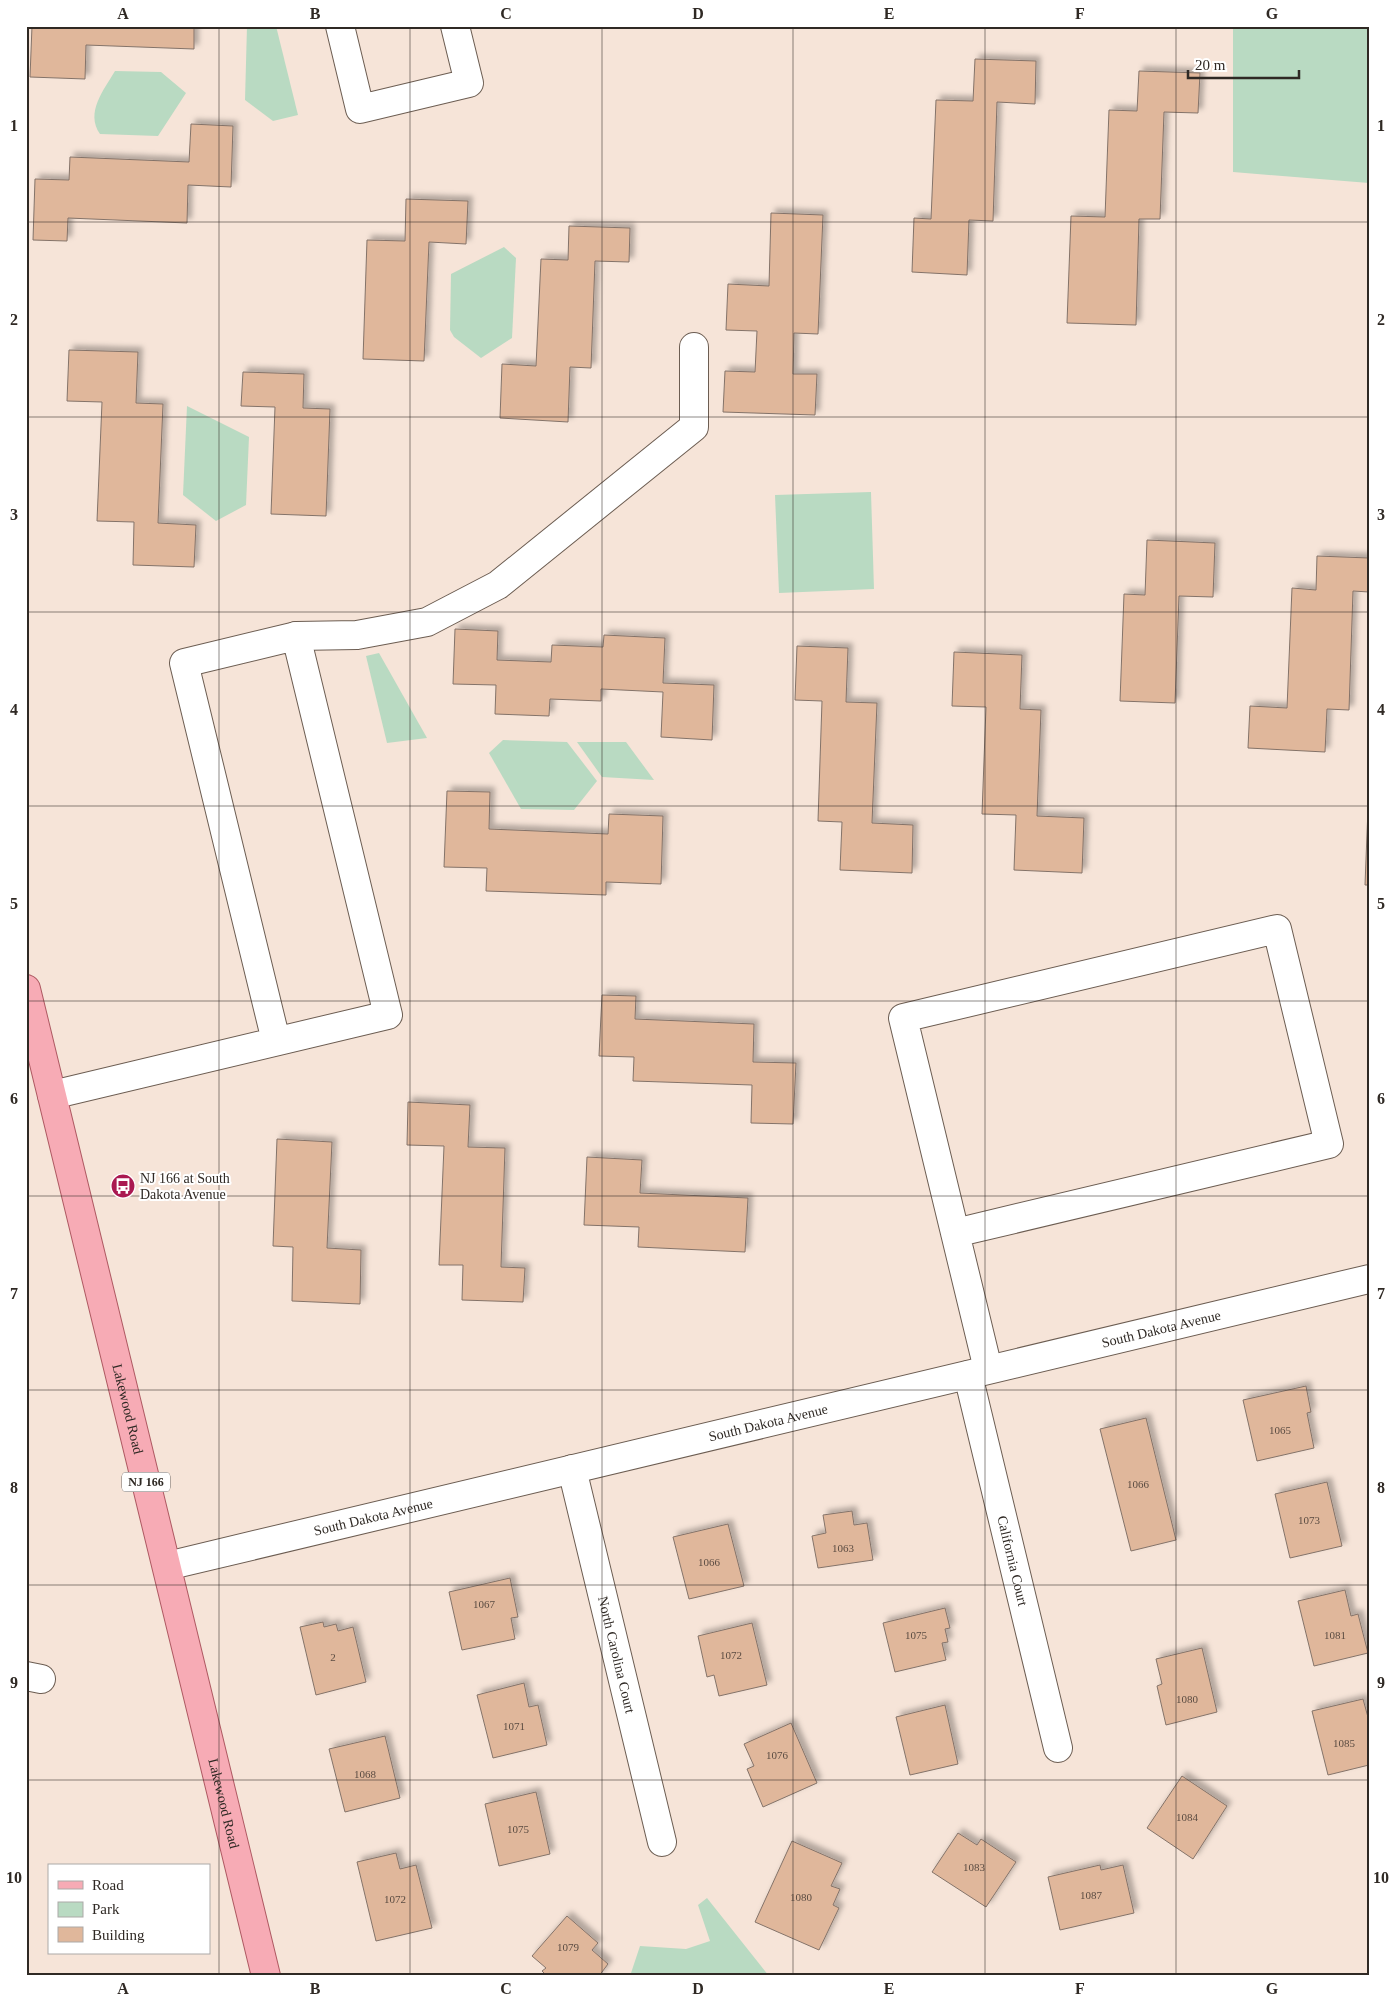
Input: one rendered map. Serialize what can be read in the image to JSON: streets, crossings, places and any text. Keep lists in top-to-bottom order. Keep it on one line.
{"streets":{"main road":["Lakewood Road","NJ 166"],"street":["South Dakota Avenue","California Court","North Carolina Court"]},"crossings":[["South Dakota Avenue","Lakewood Road"],["South Dakota Avenue","California Court"],["South Dakota Avenue","North Carolina Court"]],"places":{"bus stop":["NJ 166 at South Dakota Avenue"]},"house_numbers":["1065","1066","1073","1063","1066","1067","1075","1081","1072","2","1080","1071","1085","1076","1068","1084","1075","1083","1087","1080","1072","1079"],"legend":["Road","Park","Building"],"scale_bar":"20 m","grid":{"columns":["A","B","C","D","E","F","G"],"rows":["1","2","3","4","5","6","7","8","9","10"]}}
